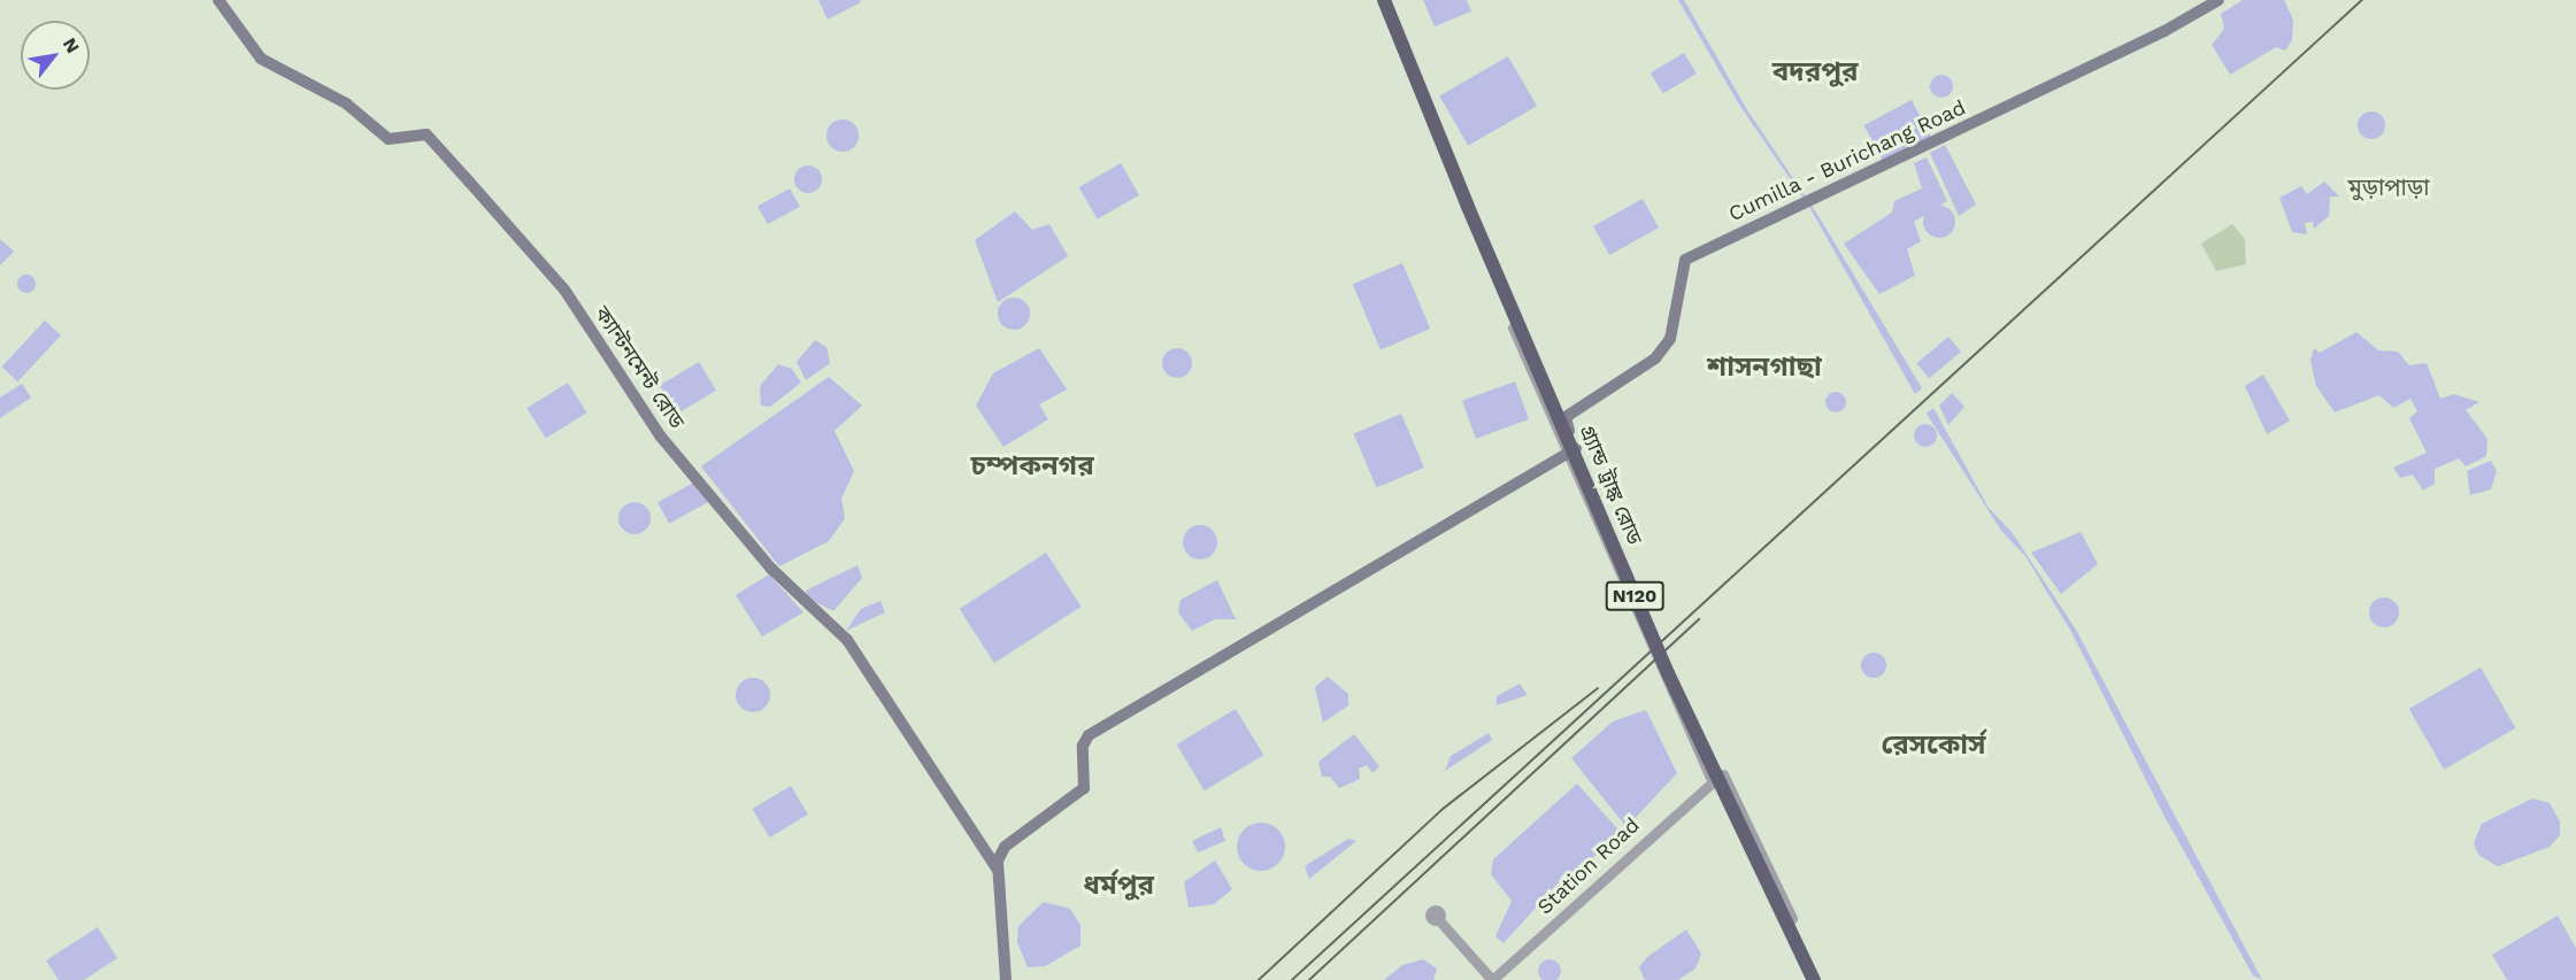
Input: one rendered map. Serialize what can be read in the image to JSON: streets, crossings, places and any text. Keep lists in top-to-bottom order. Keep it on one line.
{"streets":{"highway":["গ্র্যান্ড ট্রাঙ্ক রোড","N120"],"main road":["Cumilla - Burichang Road","ক্যান্টনমেন্ট রোড"],"street":["Station Road"]},"districts":["বদরপুর","মুড়াপাড়া","শাসনগাছা","চম্পকনগর","রেসকোর্স","ধর্মপুর"],"north":"top right"}
